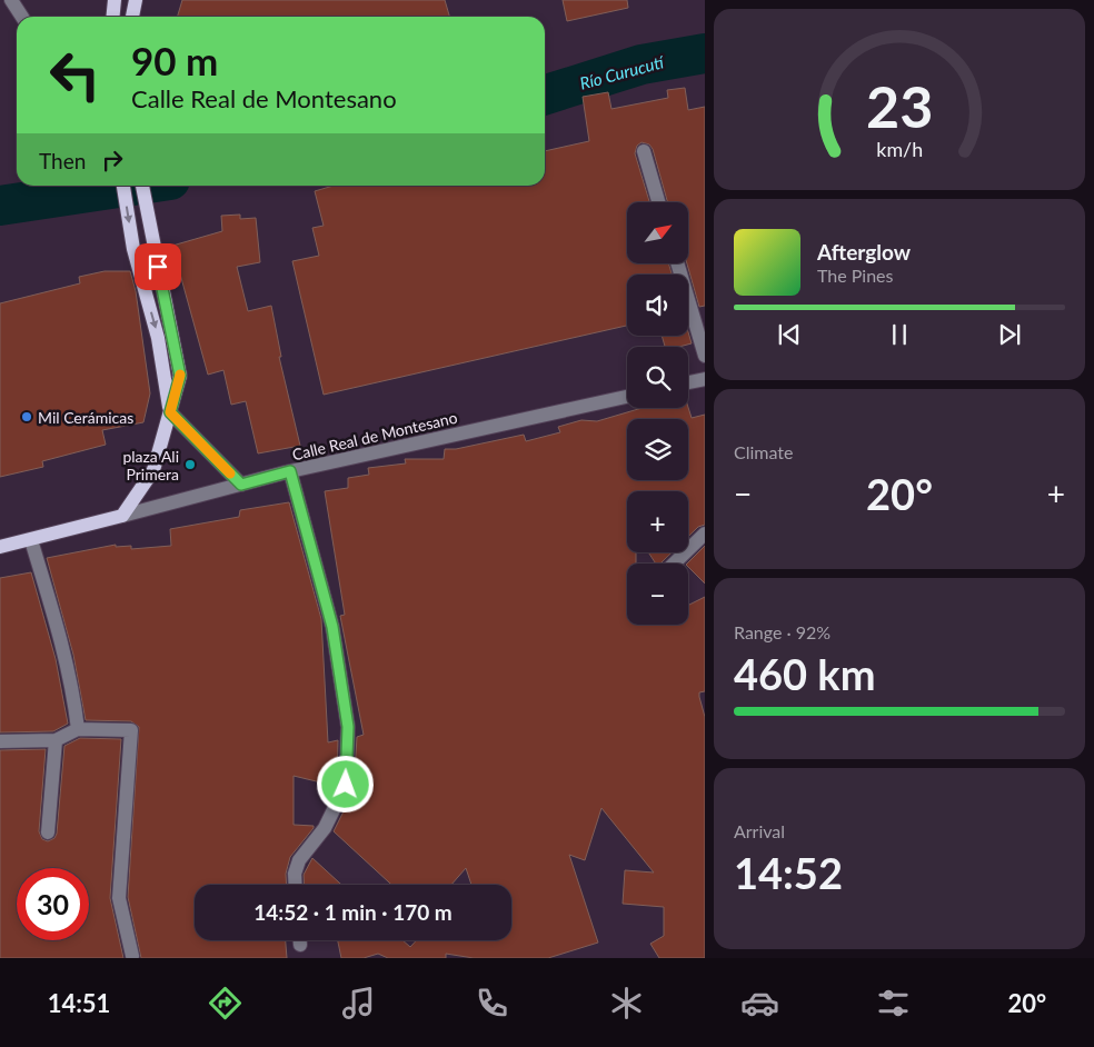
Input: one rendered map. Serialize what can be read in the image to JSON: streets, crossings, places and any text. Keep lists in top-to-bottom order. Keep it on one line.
{"streets":{"street":["Calle Real de Montesano"]},"water":["Río Curucutí"],"places":["Mil Cerámicas","plaza Ali Primera"],"north":"top right","page":{"turn":["90 m","Calle Real de Montesano"],"then":"Then","map_buttons":["+","−"],"song":["Afterglow","The Pines"],"tile":["Climate",["Range · 92%","460 km"],["Arrival","14:52"]],"heat":["−","20°","+"],"limit":"30","trip":"14:52 · 1 min · 170 m","tabs":["14:51","20°"],"gauge":["23","km/h"]}}
